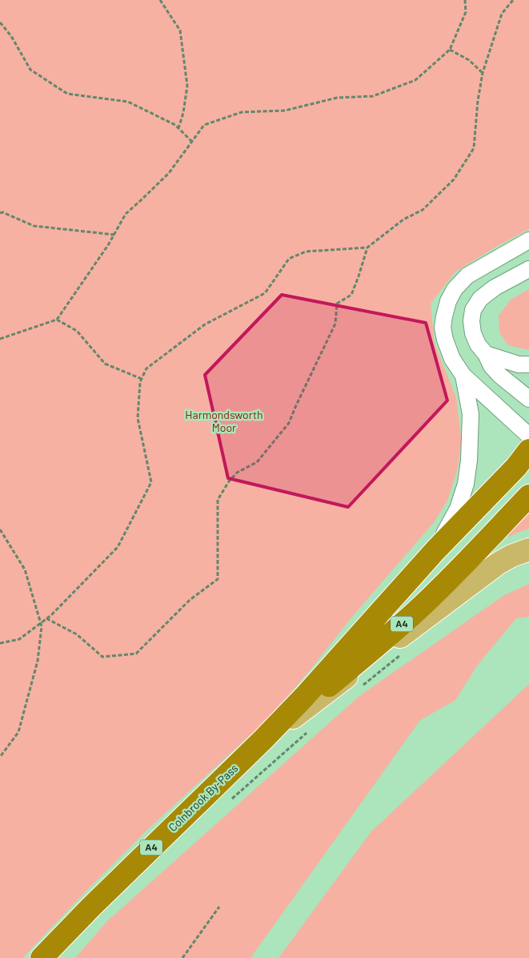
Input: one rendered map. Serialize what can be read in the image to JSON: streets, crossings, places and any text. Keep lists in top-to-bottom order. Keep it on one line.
{"streets":{"highway":["A4","Colnbrook By-Pass"]},"crossings":[["A4","Colnbrook By-Pass"]],"parks":["Harmondsworth Moor"]}
